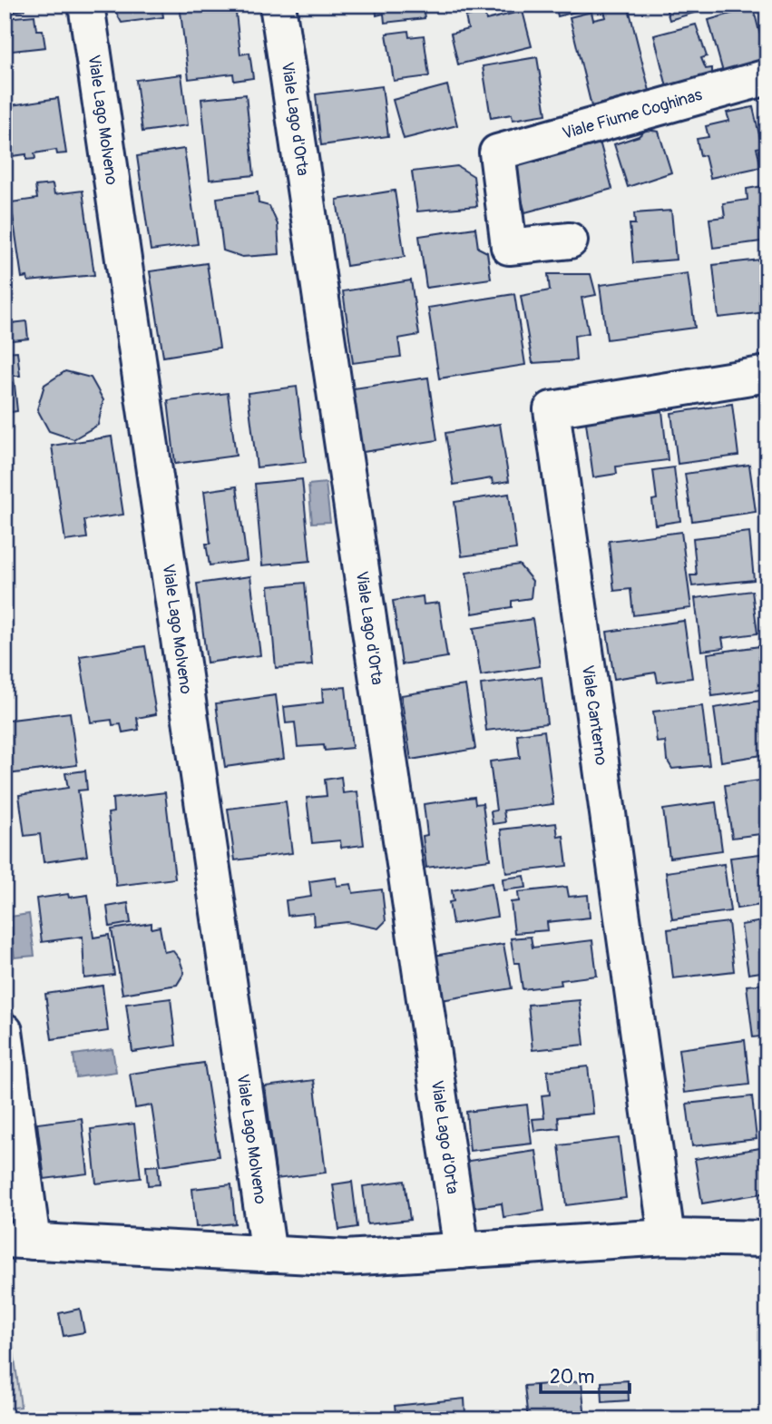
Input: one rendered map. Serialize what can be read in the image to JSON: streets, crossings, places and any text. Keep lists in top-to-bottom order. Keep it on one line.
{"streets":{"street":["Viale Fiume Coghinas","Viale Lago d'Orta","Viale Lago Molveno","Viale Canterno"]},"scale_bar":"20 m"}
